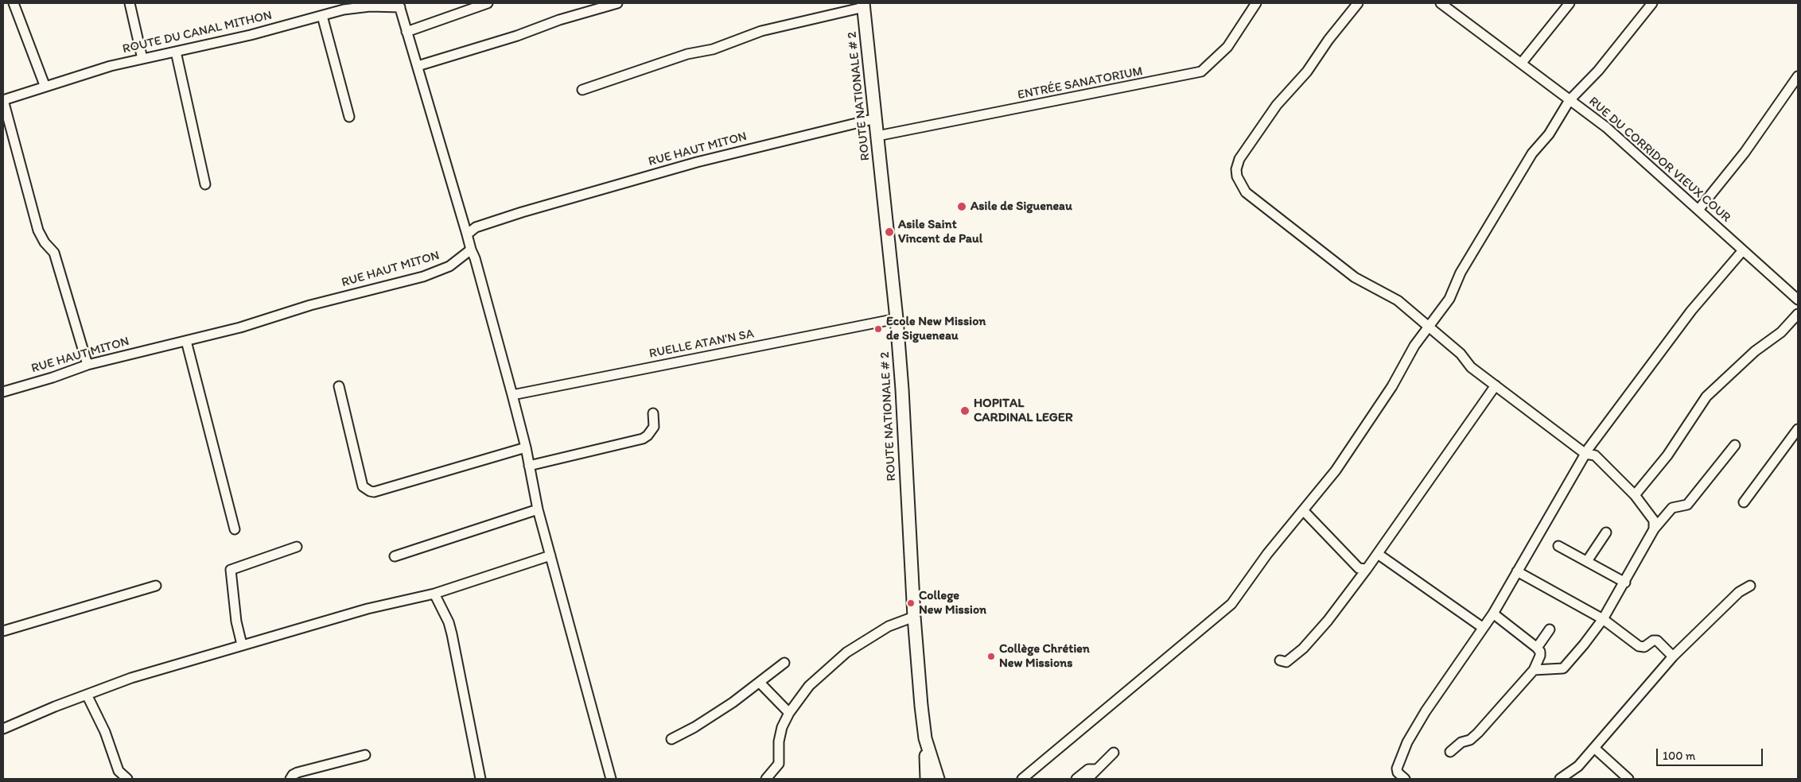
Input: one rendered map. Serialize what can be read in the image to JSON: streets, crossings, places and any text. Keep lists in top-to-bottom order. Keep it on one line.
{"streets":{"main road":["ROUTE NATIONALE # 2"],"street":["ROUTE DU CANAL MITHON","ENTRÉE SANATORIUM","RUE HAUT MITON","RUE DU CORRIDOR VIEUX COUR","RUELLE ATAN'N SA"]},"crossings":[["ENTRÉE SANATORIUM","ROUTE NATIONALE # 2"],["ROUTE NATIONALE # 2","RUE HAUT MITON"],["ROUTE NATIONALE # 2","RUELLE ATAN'N SA"]],"places":["Asile de Sigueneau","Asile Saint Vincent de Paul","Ecole New Mission de Sigueneau","HOPITAL CARDINAL LEGER","College New Mission","Collège Chrétien New Missions"],"scale_bar":"100 m"}
